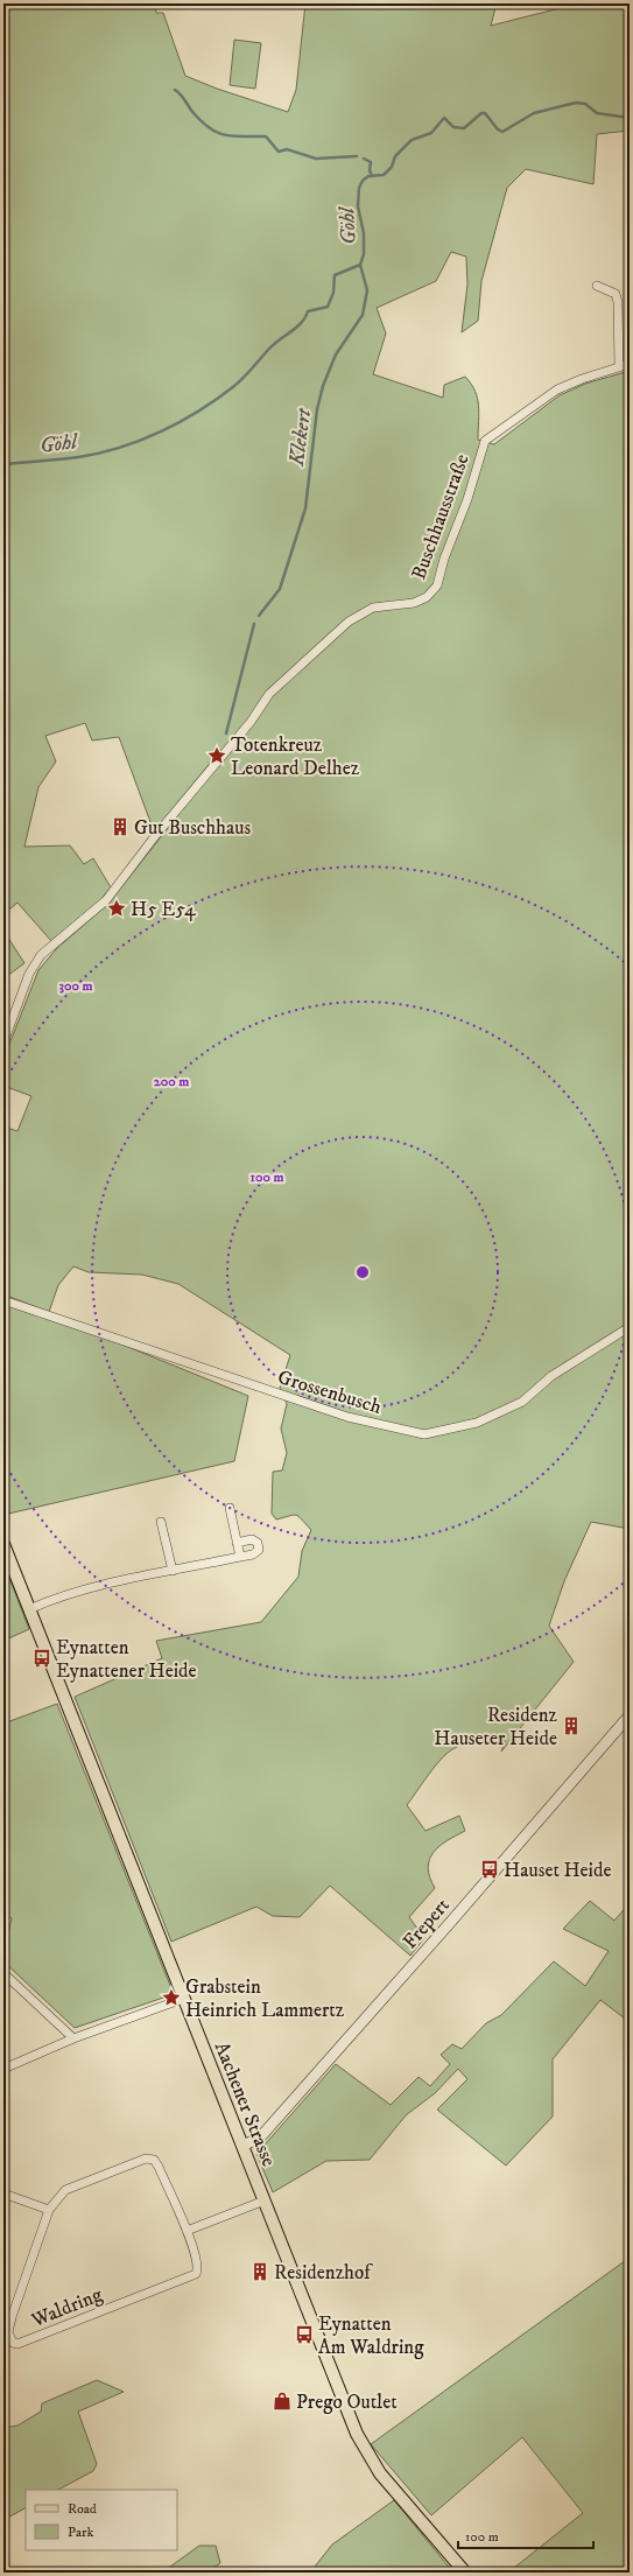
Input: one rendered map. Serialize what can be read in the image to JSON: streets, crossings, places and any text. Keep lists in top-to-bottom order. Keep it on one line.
{"streets":{"main road":["Aachener Strasse"],"street":["Buschhausstraße","Grossenbusch","Frepert","Waldring"]},"crossings":[["Frepert","Aachener Strasse"]],"water":["Göhl","Klekert"],"places":{"place":["Totenkreuz Leonard Delhez","H5 E54","Grabstein Heinrich Lammertz"],"building":["Gut Buschhaus","Residenz Hauseter Heide","Residenzhof"],"bus stop":["Eynatten Eynattener Heide","Hauset Heide","Eynatten Am Waldring"],"shop":["Prego Outlet"]},"legend":["Road","Park"],"scale_bar":"100 m","rings":["300 m","200 m","100 m"]}
